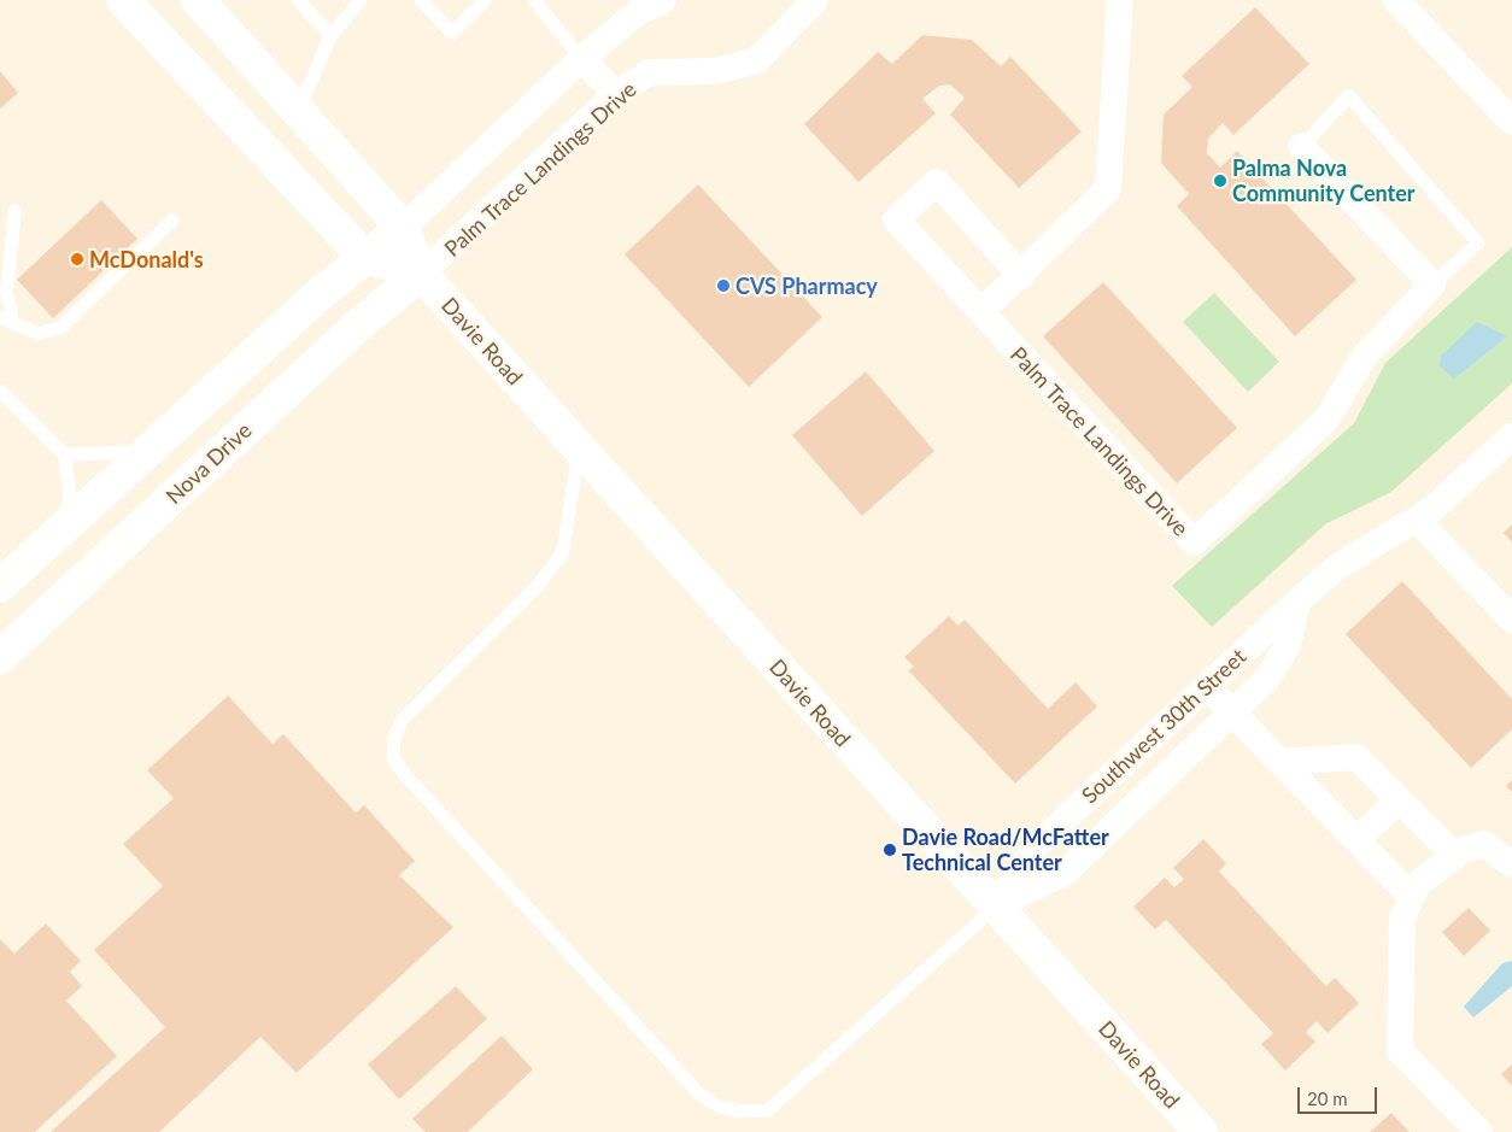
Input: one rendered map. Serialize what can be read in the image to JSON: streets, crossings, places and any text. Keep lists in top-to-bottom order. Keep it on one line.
{"streets":{"main road":["Davie Road","Nova Drive"],"street":["Palm Trace Landings Drive","Southwest 30th Street"]},"crossings":[["Palm Trace Landings Drive","Davie Road"],["Palm Trace Landings Drive","Nova Drive"],["Davie Road","Nova Drive"],["Davie Road","Southwest 30th Street"]],"places":["Palma Nova Community Center","McDonald's","CVS Pharmacy","Davie Road/McFatter Technical Center"],"scale_bar":"20 m"}
